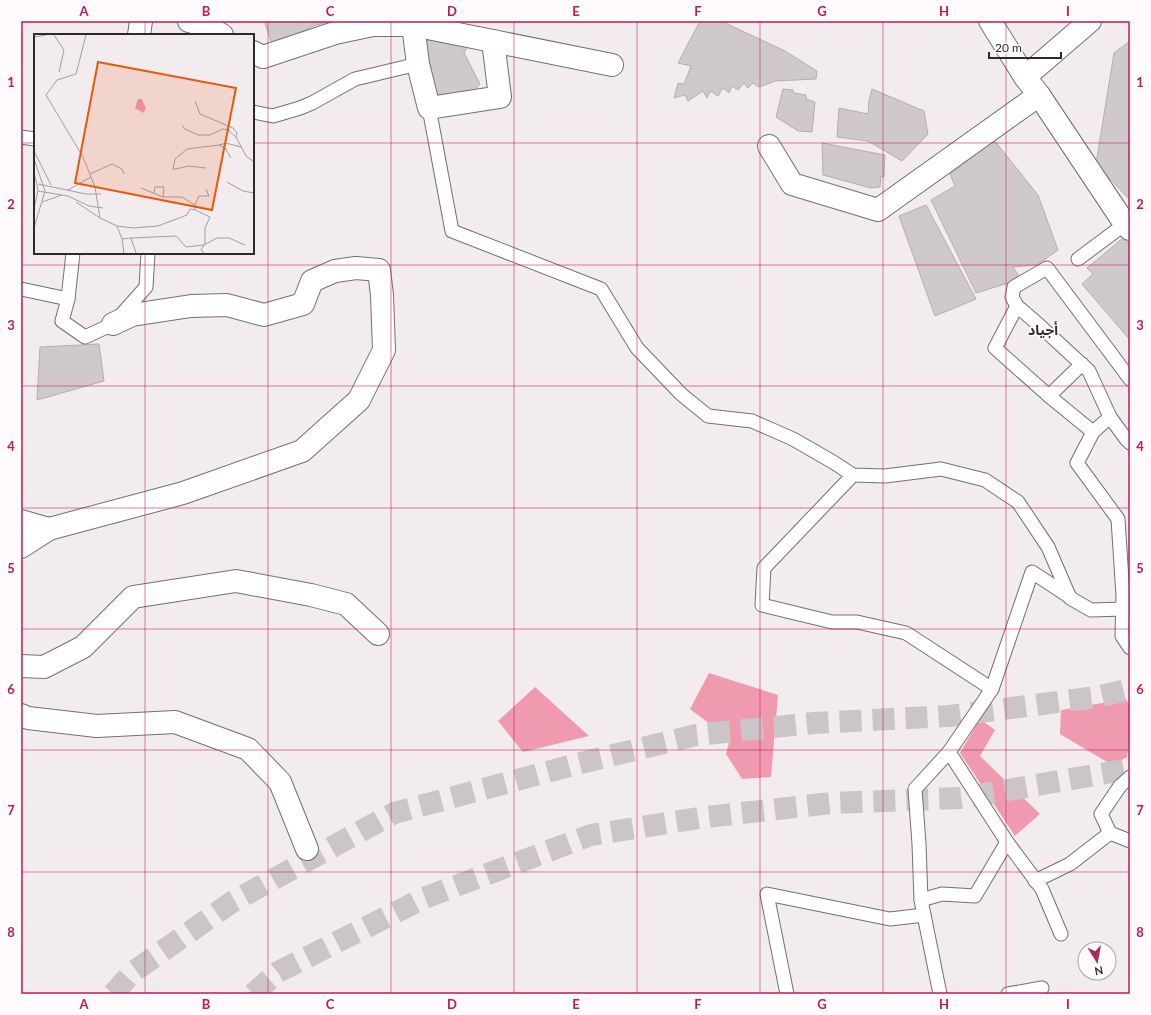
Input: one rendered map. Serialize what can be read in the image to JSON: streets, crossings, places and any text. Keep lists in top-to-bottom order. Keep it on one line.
{"districts":["أجياد"],"scale_bar":"20 m","north":"bottom","grid":{"columns":["A","B","C","D","E","F","G","H","I"],"rows":["1","2","3","4","5","6","7","8"]}}
